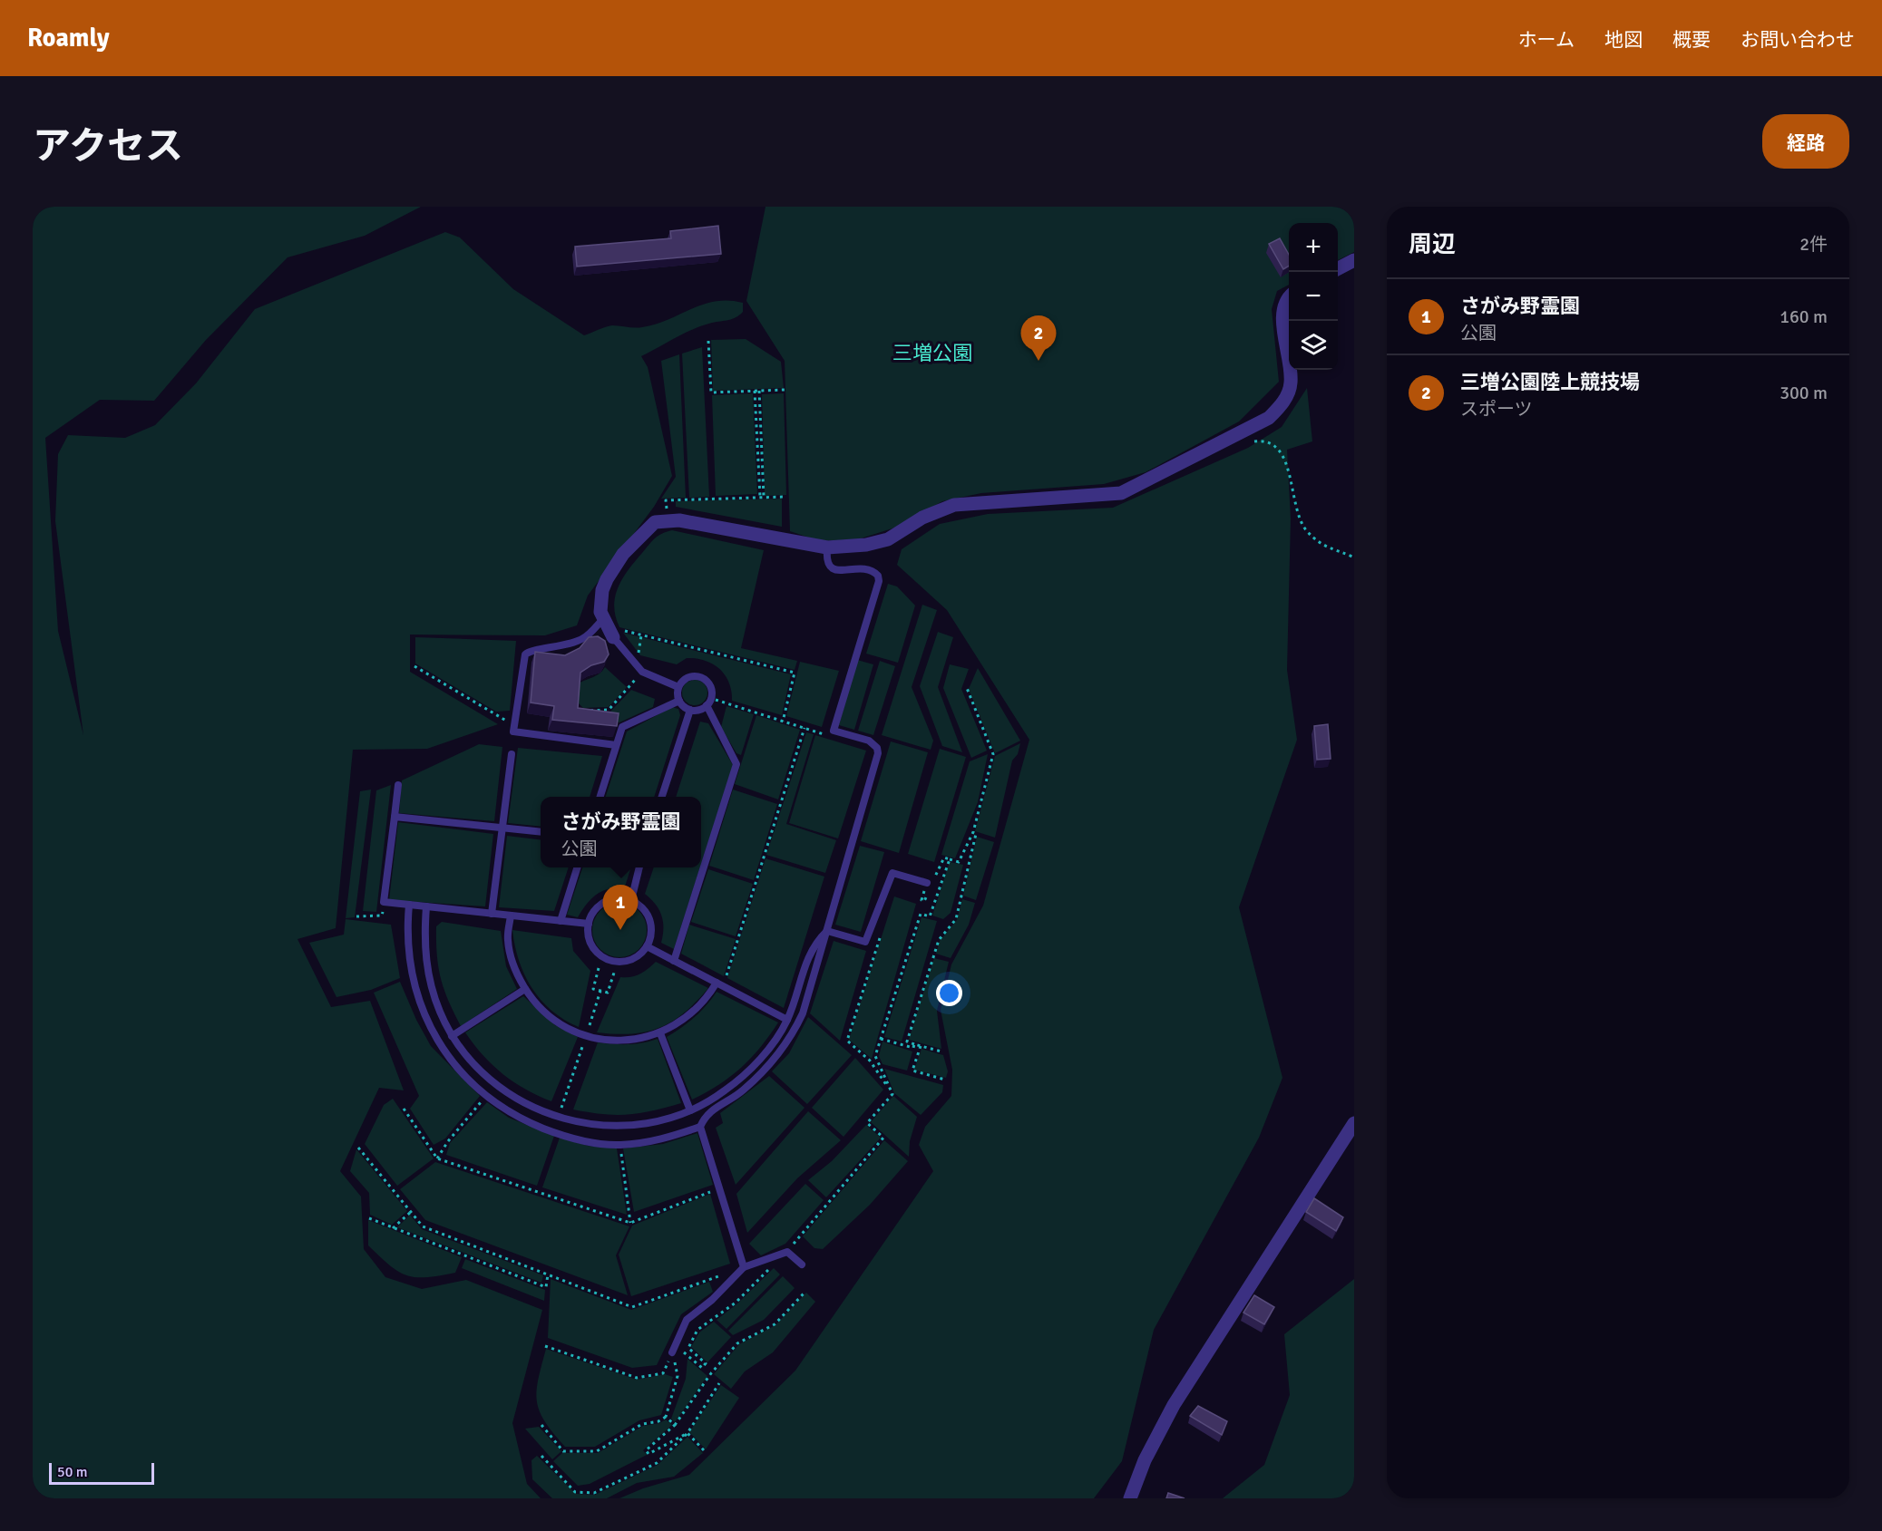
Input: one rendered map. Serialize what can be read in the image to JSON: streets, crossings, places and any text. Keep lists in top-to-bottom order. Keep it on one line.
{"parks":["三増公園"],"scale_bar":"50 m","page":{"header":"Roamly","nav":["ホーム","地図","概要","お問い合わせ"],"title":"アクセス","buttons":"経路","heading":["周辺","2件"],"map_buttons":["+","−"],"list":[{"mark":"1","name":"さがみ野霊園","note":"公園","value":"160 m"},{"mark":"2","name":"三増公園陸上競技場","note":"スポーツ","value":"300 m"}],"pins":["2","1"],"popup":["さがみ野霊園","公園"],"scale":"50 m"}}
